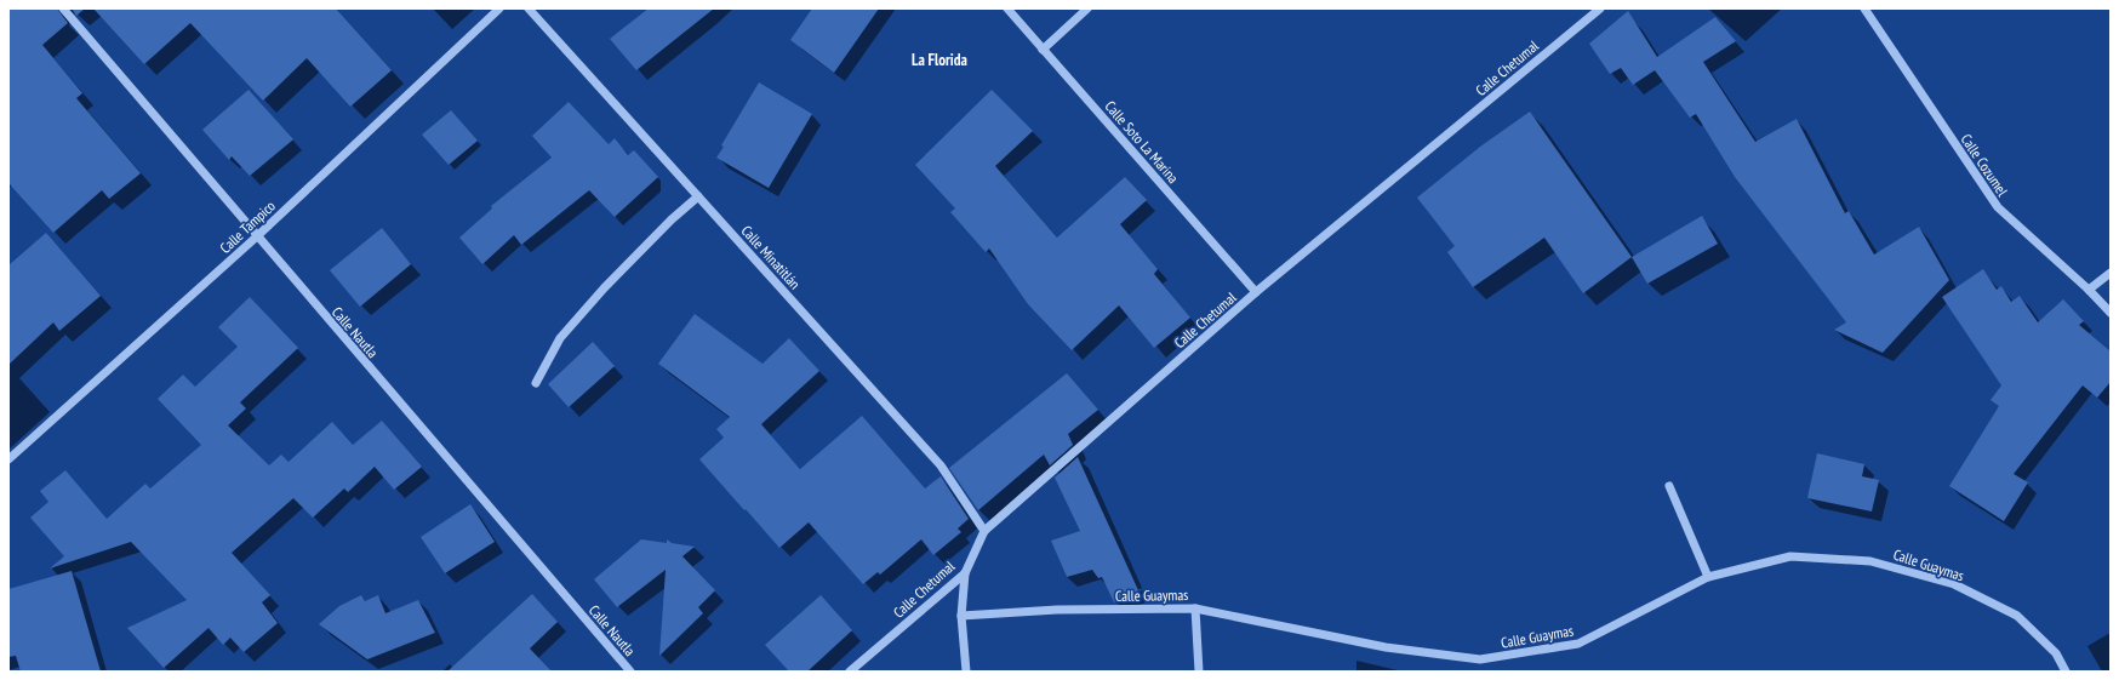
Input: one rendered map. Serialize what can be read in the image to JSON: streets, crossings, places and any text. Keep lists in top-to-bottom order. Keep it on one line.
{"streets":{"street":["Calle Chetumal","Calle Soto La Marina","Calle Cozumel","Calle Tampico","Calle Minatitlán","Calle Nautla","Calle Guaymas"]},"crossings":[["Calle Chetumal","Calle Soto La Marina"],["Calle Chetumal","Calle Minatitlán"],["Calle Tampico","Calle Nautla"]],"districts":["La Florida"]}
